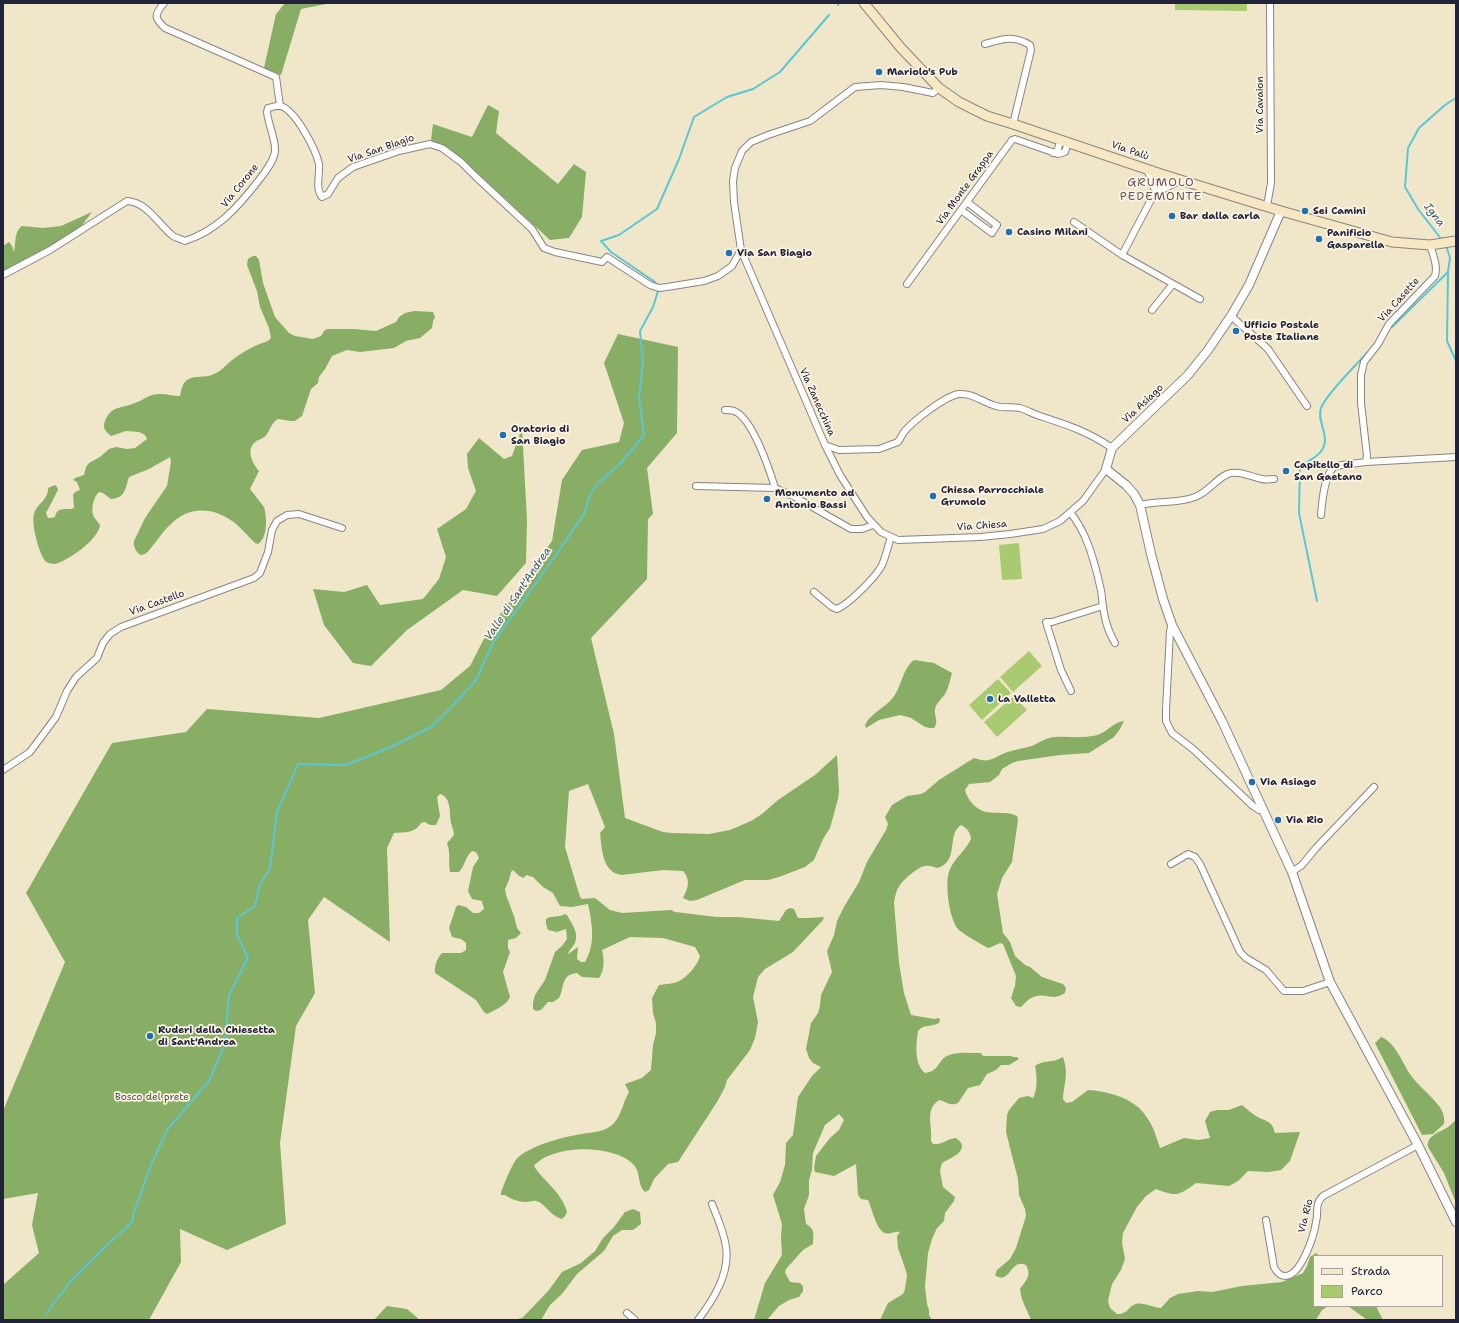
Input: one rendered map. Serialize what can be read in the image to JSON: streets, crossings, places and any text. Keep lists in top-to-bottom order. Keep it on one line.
{"streets":{"main road":["Via Palù"],"street":["Via Cavaion","Via San Biagio","Via Corone","Via Monte Grappa","Via Casette","Via Zanecchina","Via Asiago","Via Chiesa","Via Castello","Via Rio"]},"crossings":[["Via Cavaion","Via Palù"],["Via San Biagio","Via Corone"],["Via San Biagio","Via Zanecchina"],["Via Palù","Via Monte Grappa"],["Via Palù","Via Casette"],["Via Palù","Via Asiago"],["Via Zanecchina","Via Asiago"],["Via Zanecchina","Via Chiesa"]],"districts":["GRUMOLO PEDEMONTE"],"water":["Igna","Valle di Sant'Andrea"],"parks":["Bosco del prete"],"places":["Mariolo's Pub","Sei Camini","Bar dalla carla","Casino Milani","Panificio Gasparella","Via San Biagio","Ufficio Postale Poste Italiane","Oratorio di San Biagio","Capitello di San Gaetano","Chiesa Parrocchiale Grumolo","Monumento ad Antonio Bassi","La Valletta","Via Asiago","Via Rio","Ruderi della Chiesetta di Sant'Andrea"],"legend":["Strada","Parco"]}
